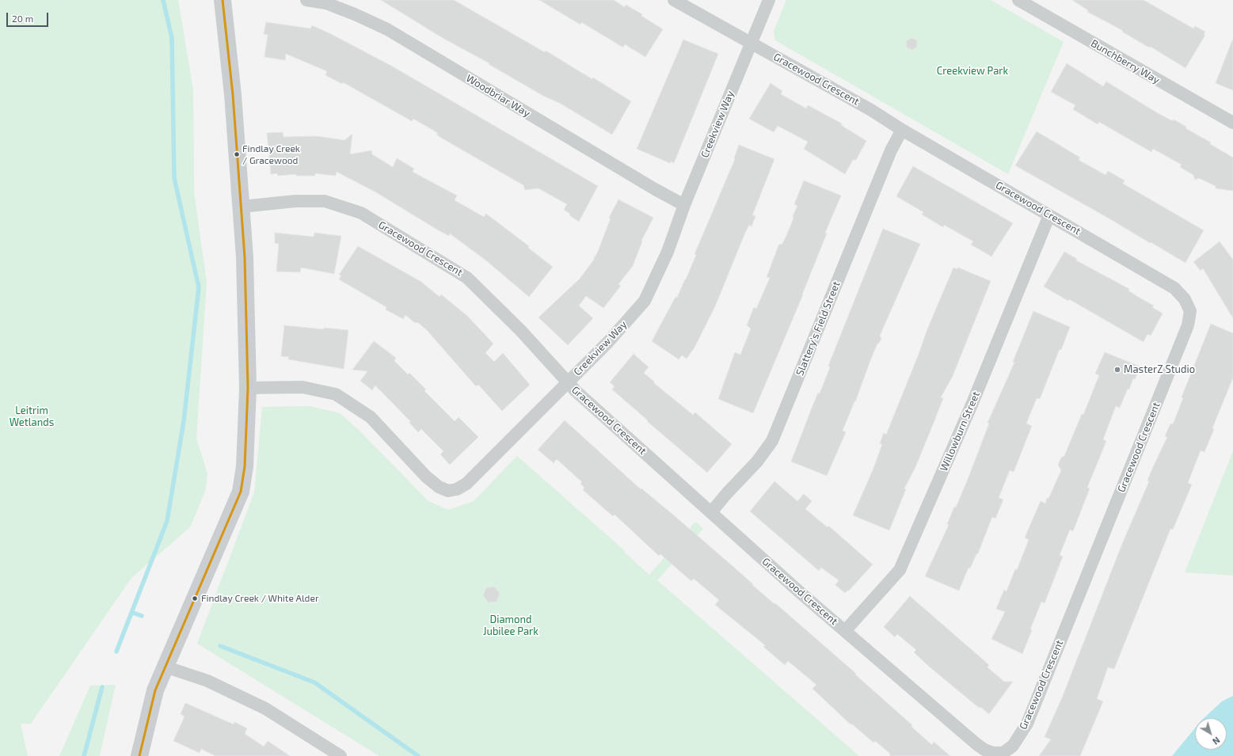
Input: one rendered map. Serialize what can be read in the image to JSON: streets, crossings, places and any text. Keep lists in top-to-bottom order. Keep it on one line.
{"streets":{"street":["Bunchberry Way","Gracewood Crescent","Woodbriar Way","Creekview Way","Slattery's Field Street","Willowburn Street"]},"crossings":[["Gracewood Crescent","Creekview Way"],["Gracewood Crescent","Slattery's Field Street"],["Gracewood Crescent","Willowburn Street"],["Woodbriar Way","Creekview Way"]],"parks":["Creekview Park","Leitrim Wetlands","Diamond Jubilee Park"],"places":["Findlay Creek / Gracewood","MasterZ Studio","Findlay Creek / White Alder"],"scale_bar":"20 m","north":"bottom right"}
